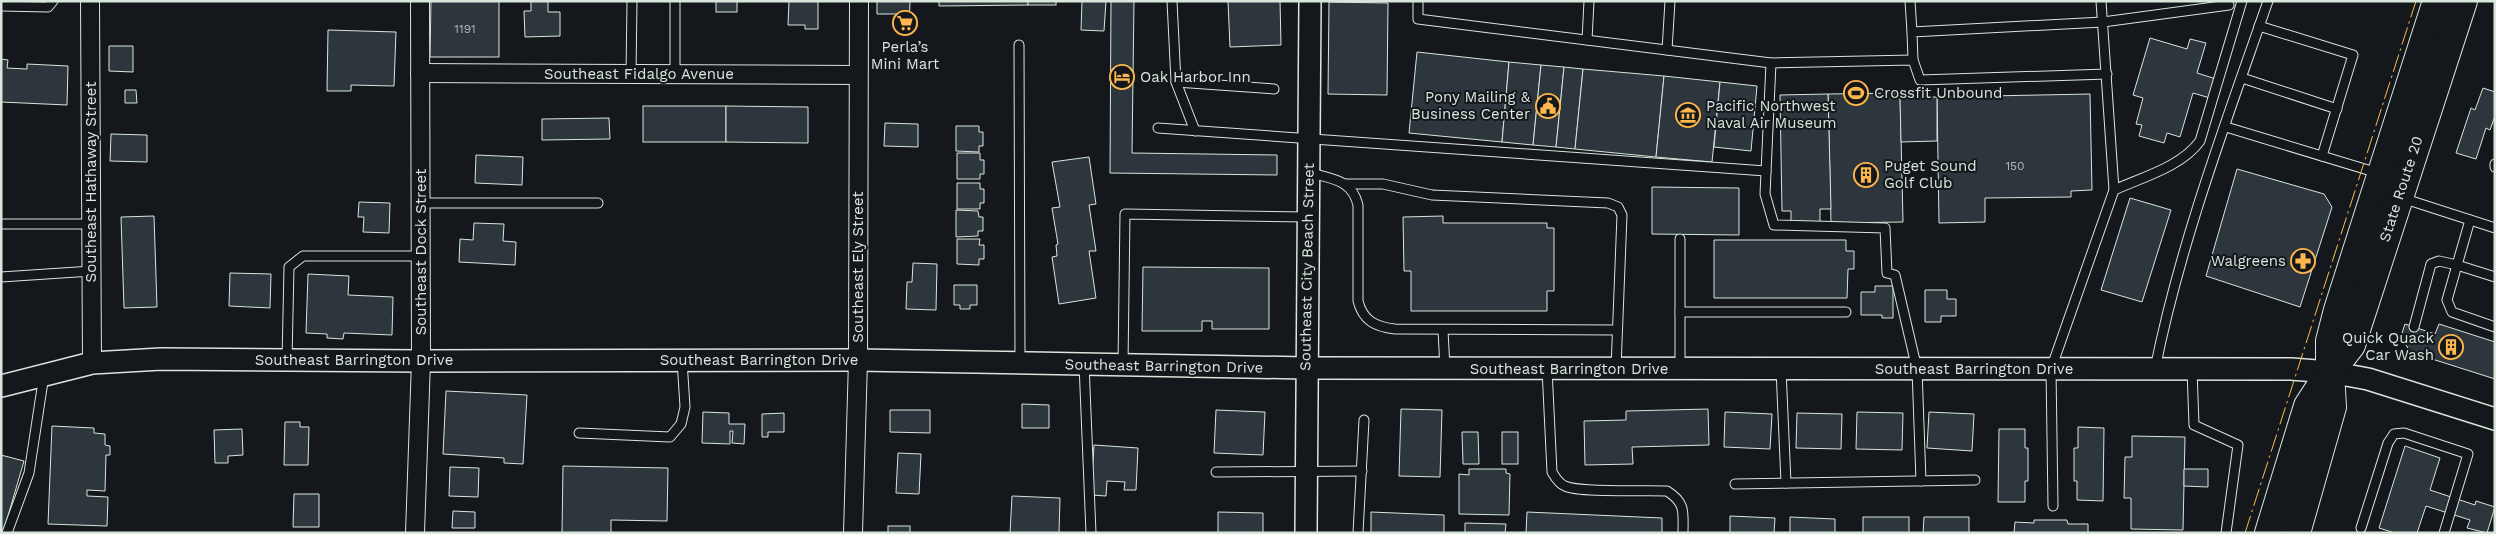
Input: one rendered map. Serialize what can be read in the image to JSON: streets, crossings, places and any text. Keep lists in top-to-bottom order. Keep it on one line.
{"streets":{"main road":["State Route 20"],"street":["Southeast Fidalgo Avenue","Southeast Hathaway Street","Southeast Dock Street","Southeast Ely Street","Southeast City Beach Street","Southeast Barrington Drive"]},"crossings":[["Southeast Fidalgo Avenue","Southeast Dock Street"],["Southeast Fidalgo Avenue","Southeast Ely Street"],["Southeast Hathaway Street","Southeast Barrington Drive"],["State Route 20","Southeast Barrington Drive"],["Southeast Dock Street","Southeast Barrington Drive"],["Southeast Ely Street","Southeast Barrington Drive"],["Southeast City Beach Street","Southeast Barrington Drive"]],"places":{"supermarket":["Perla’s Mini Mart"],"hotel":["Oak Harbor Inn"],"sports":["Crossfit Unbound"],"public building":["Pony Mailing & Business Center"],"museum":["Pacific Northwest Naval Air Museum"],"building":["Puget Sound Golf Club","Quick Quack Car Wash"],"pharmacy":["Walgreens"]},"house_numbers":["1191","150"]}
